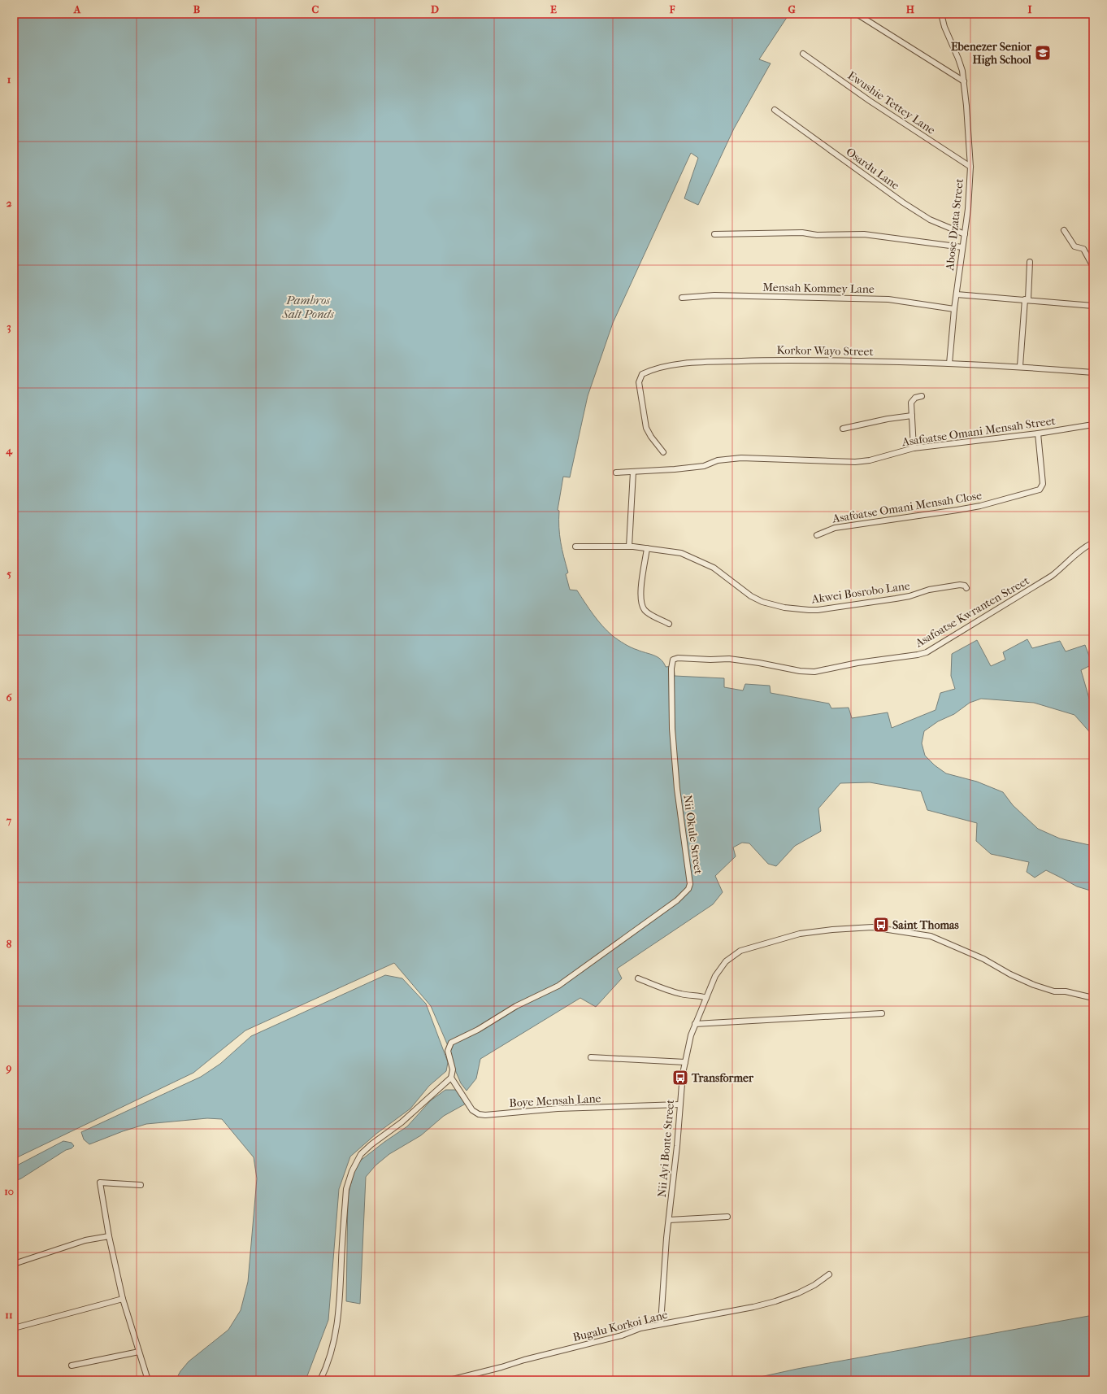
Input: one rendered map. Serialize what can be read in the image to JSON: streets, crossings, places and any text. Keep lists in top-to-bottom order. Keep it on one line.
{"streets":{"street":["Ewushie Tettey Lane","Osardu Lane","Abose Dzata Street","Mensah Kommey Lane","Korkor Wayo Street","Asafoatse Omani Mensah Street","Asafoatse Omani Mensah Close","Akwei Bosrobo Lane","Asafoatse Kwranten Street","Nii Okule Street","Boye Mensah Lane","Nii Ayi Bonte Street","Bugalu Korkoi Lane"]},"crossings":[["Ewushie Tettey Lane","Abose Dzata Street"],["Osardu Lane","Abose Dzata Street"],["Abose Dzata Street","Mensah Kommey Lane"],["Abose Dzata Street","Korkor Wayo Street"],["Asafoatse Omani Mensah Street","Asafoatse Omani Mensah Close"],["Asafoatse Kwranten Street","Nii Okule Street"],["Nii Okule Street","Boye Mensah Lane"],["Boye Mensah Lane","Nii Ayi Bonte Street"],["Nii Ayi Bonte Street","Bugalu Korkoi Lane"]],"water":["Pambros Salt Ponds"],"places":{"school or university":["Ebenezer Senior High School"],"bus stop":["Saint Thomas","Transformer"]},"grid":{"columns":["A","B","C","D","E","F","G","H","I"],"rows":["1","2","3","4","5","6","7","8","9","10","11"]}}
